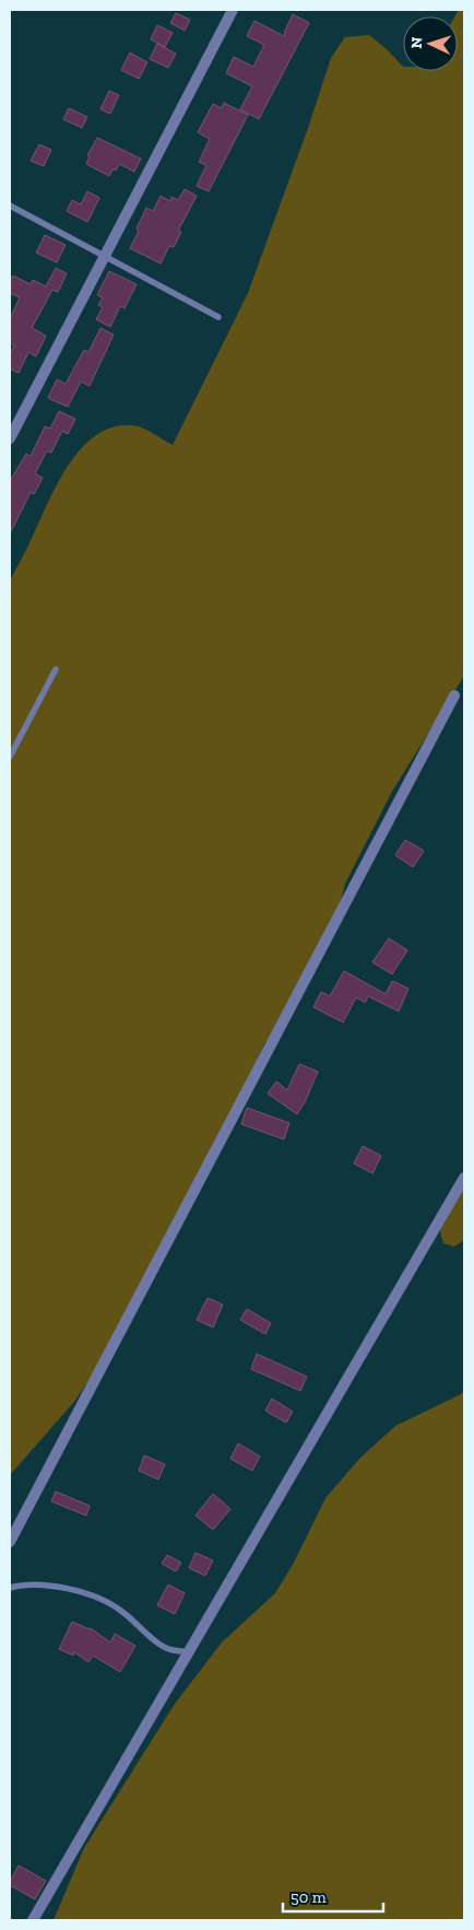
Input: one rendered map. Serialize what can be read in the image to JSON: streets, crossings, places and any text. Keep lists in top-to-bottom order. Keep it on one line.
{"scale_bar":"50 m","north":"left"}
